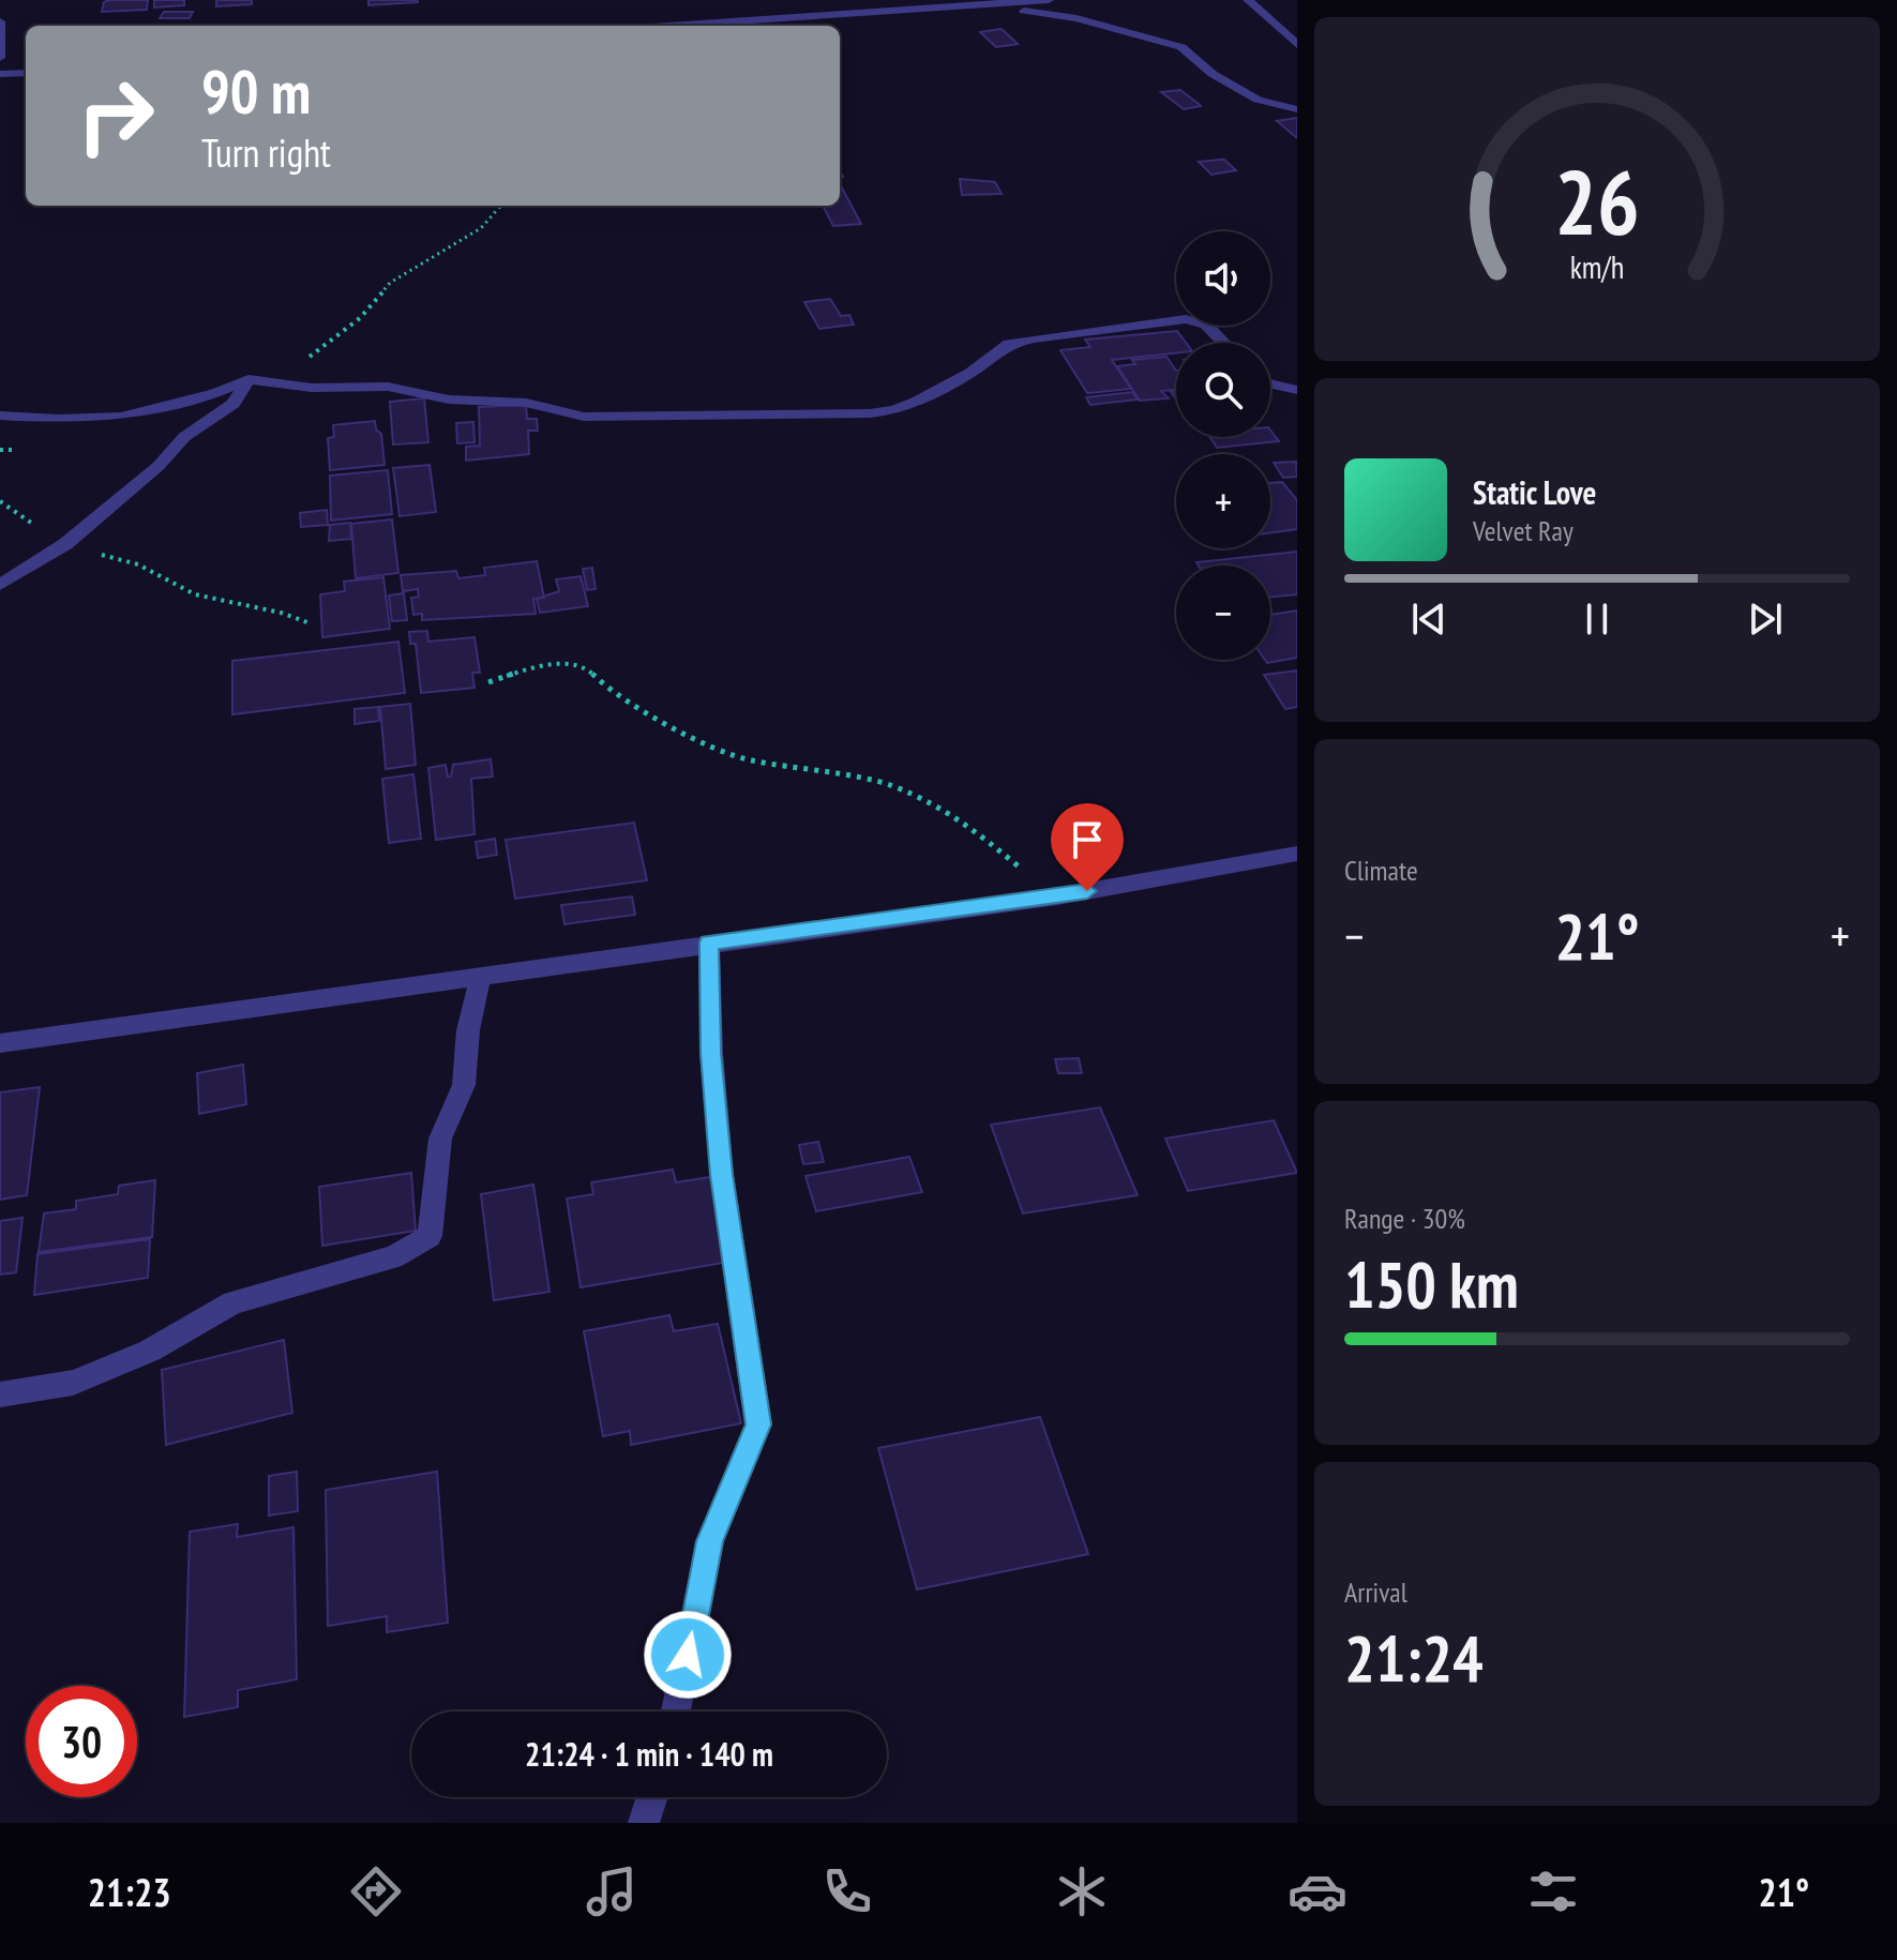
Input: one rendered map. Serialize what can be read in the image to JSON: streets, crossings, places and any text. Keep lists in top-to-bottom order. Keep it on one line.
{"page":{"turn":["90 m","Turn right"],"map_buttons":["+","−"],"song":["Static Love","Velvet Ray"],"tile":["Climate",["Range · 30%","150 km"],["Arrival","21:24"]],"heat":["−","21°","+"],"limit":"30","trip":"21:24 · 1 min · 140 m","tabs":["21:23","21°"],"gauge":["26","km/h"]}}
